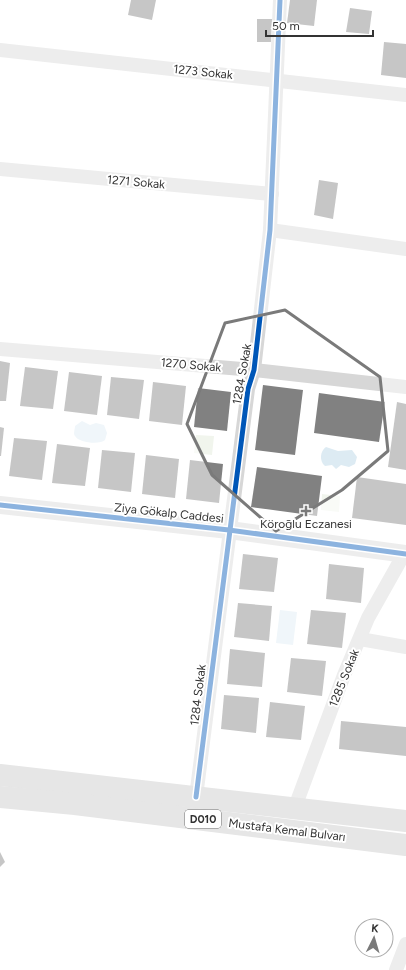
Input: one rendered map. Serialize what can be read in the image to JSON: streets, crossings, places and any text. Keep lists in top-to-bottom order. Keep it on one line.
{"streets":{"highway":["D010","Mustafa Kemal Bulvarı"],"street":["1273 Sokak","1271 Sokak","1270 Sokak","1284 Sokak","Ziya Gökalp Caddesi","1285 Sokak"]},"crossings":[["1273 Sokak","1284 Sokak"],["1271 Sokak","1284 Sokak"],["1270 Sokak","1284 Sokak"],["1284 Sokak","Ziya Gökalp Caddesi"],["1284 Sokak","Mustafa Kemal Bulvarı"],["Ziya Gökalp Caddesi","1285 Sokak"],["1285 Sokak","Mustafa Kemal Bulvarı"]],"places":{"health":["Köroğlu Eczanesi"]},"scale_bar":"50 m","north":"top"}
